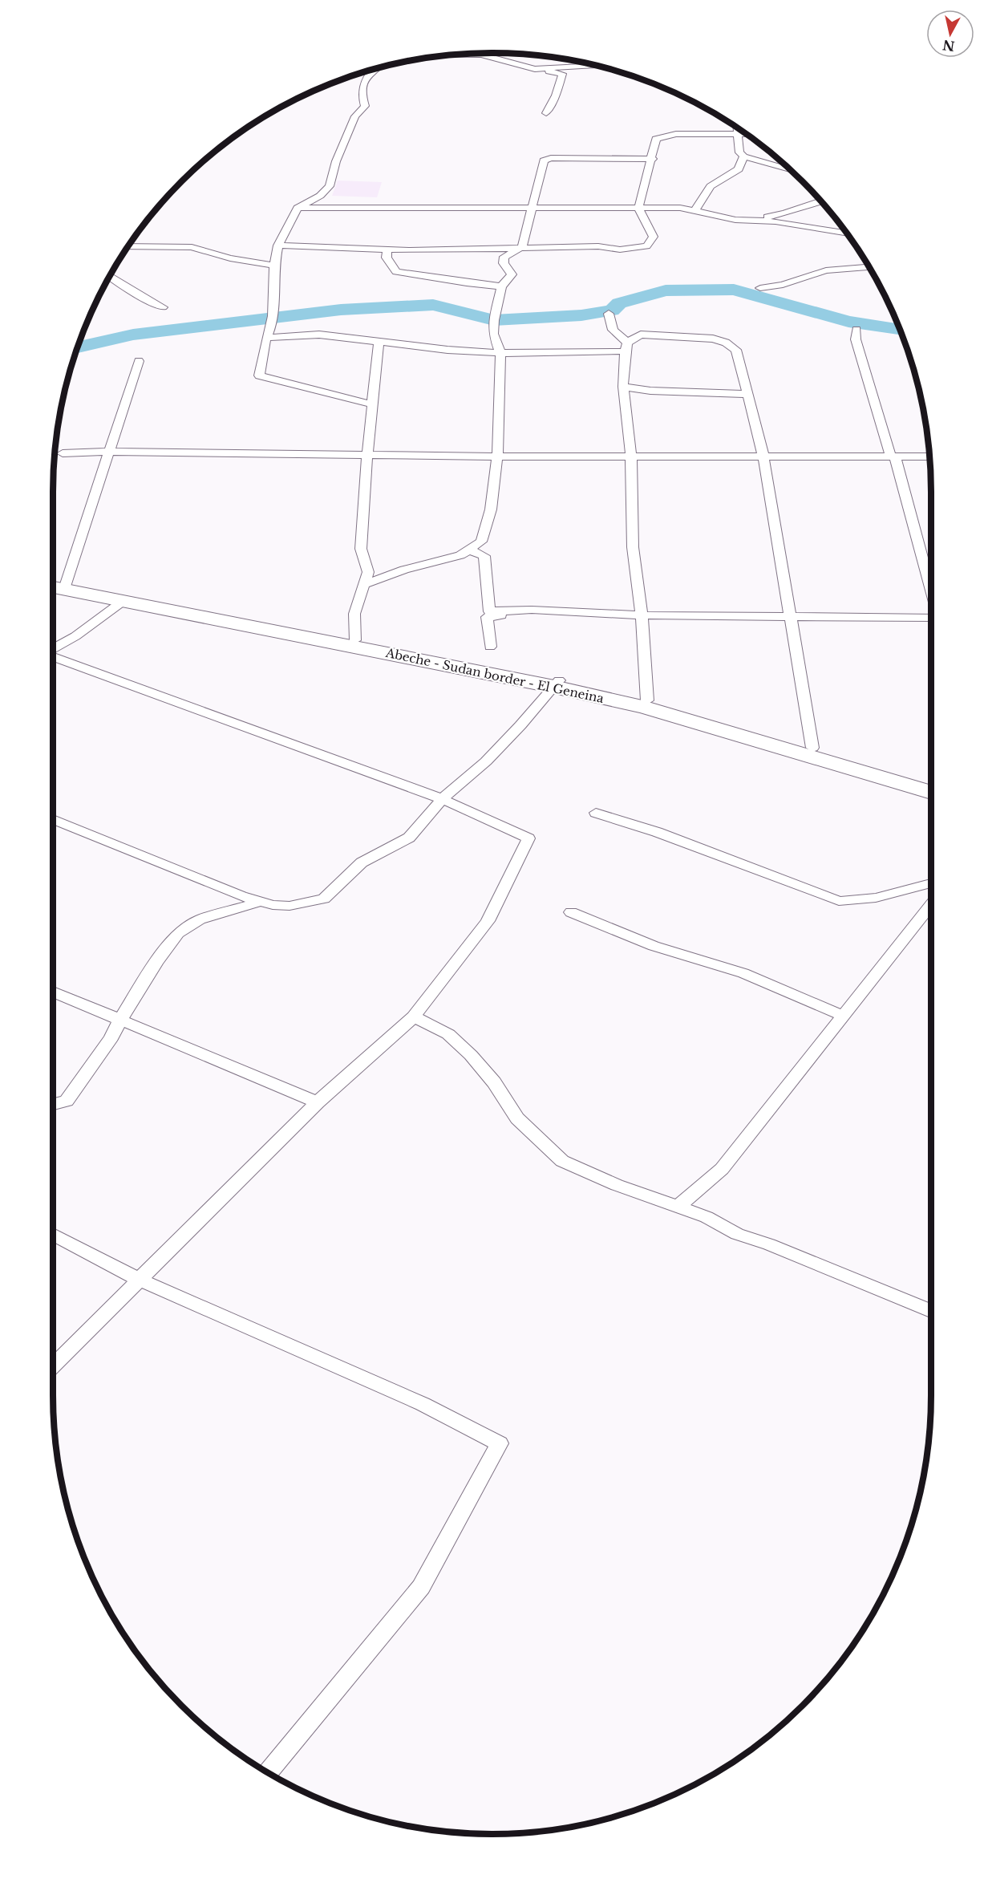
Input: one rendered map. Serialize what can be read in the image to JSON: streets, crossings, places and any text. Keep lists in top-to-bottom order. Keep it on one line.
{"streets":{"highway":["Abeche - Sudan border - El Geneina"]},"north":"bottom"}
